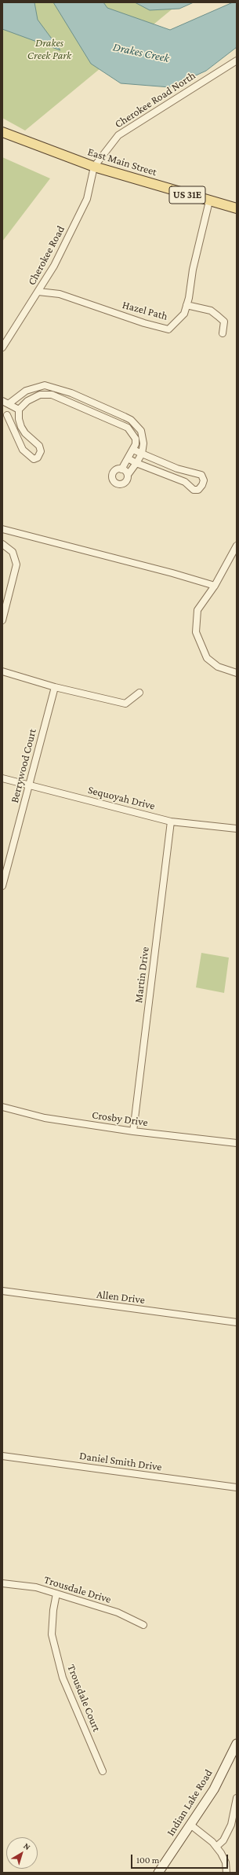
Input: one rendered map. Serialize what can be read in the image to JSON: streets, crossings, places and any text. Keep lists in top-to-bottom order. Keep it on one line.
{"streets":{"main road":["East Main Street","US 31E"],"street":["Cherokee Road North","Cherokee Road","Hazel Path","Berrywood Court","Sequoyah Drive","Martin Drive","Crosby Drive","Allen Drive","Daniel Smith Drive","Trousdale Drive","Trousdale Court","Indian Lake Road"]},"crossings":[["Cherokee Road North","East Main Street"],["Cherokee Road North","Cherokee Road"],["East Main Street","Cherokee Road"],["East Main Street","Hazel Path"],["Cherokee Road","Hazel Path"],["Berrywood Court","Sequoyah Drive"],["Sequoyah Drive","Martin Drive"],["Martin Drive","Crosby Drive"],["Trousdale Drive","Trousdale Court"]],"water":["Drakes Creek"],"parks":["Drakes Creek Park"],"scale_bar":"100 m","north":"top right"}
